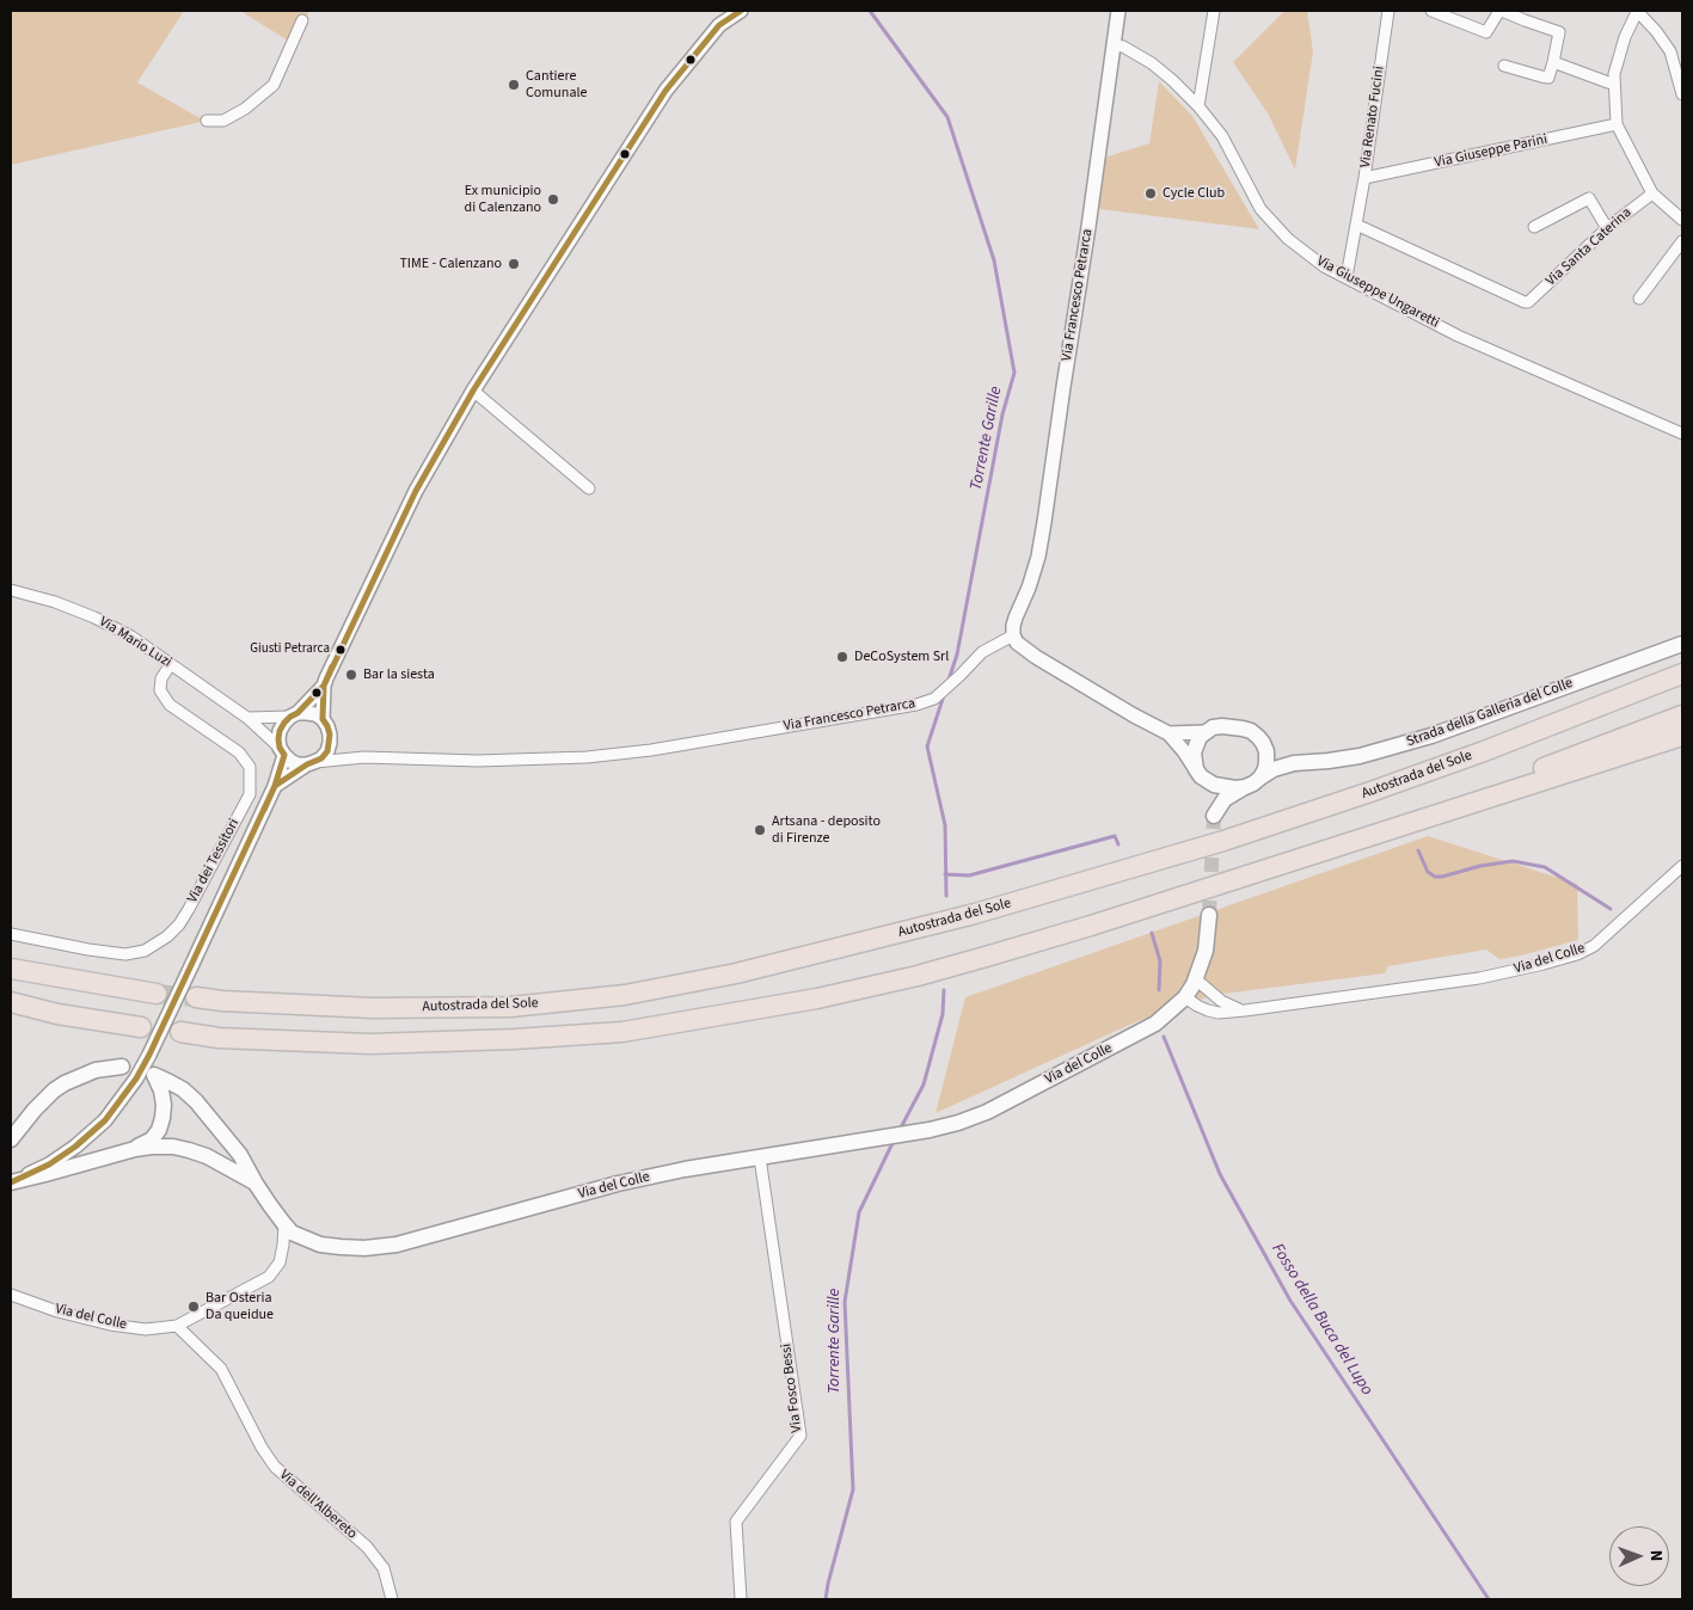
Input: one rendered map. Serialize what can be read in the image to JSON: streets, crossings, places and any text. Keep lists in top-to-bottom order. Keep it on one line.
{"streets":{"highway":["Autostrada del Sole"],"main road":["Strada della Galleria del Colle","Via del Colle"],"street":["Via Renato Fucini","Via Giuseppe Parini","Via Santa Caterina","Via Giuseppe Ungaretti","Via Francesco Petrarca","Via Mario Luzi","Via dei Tessitori","Via Fosco Bessi","Via dell'Albereto"]},"crossings":[["Via Renato Fucini","Via Giuseppe Parini"],["Via Renato Fucini","Via Santa Caterina"],["Via Renato Fucini","Via Giuseppe Ungaretti"],["Via Giuseppe Ungaretti","Via Francesco Petrarca"],["Via Francesco Petrarca","Via Mario Luzi"],["Via Mario Luzi","Via dei Tessitori"],["Via del Colle","Via Fosco Bessi"],["Via del Colle","Via dell'Albereto"]],"water":["Torrente Garille","Fosso della Buca del Lupo"],"places":["Cantiere Comunale","Cycle Club","Ex municipio di Calenzano","TIME - Calenzano","Giusti Petrarca","DeCoSystem Srl","Bar la siesta","Artsana - deposito di Firenze","Bar Osteria Da queidue"],"north":"right"}
